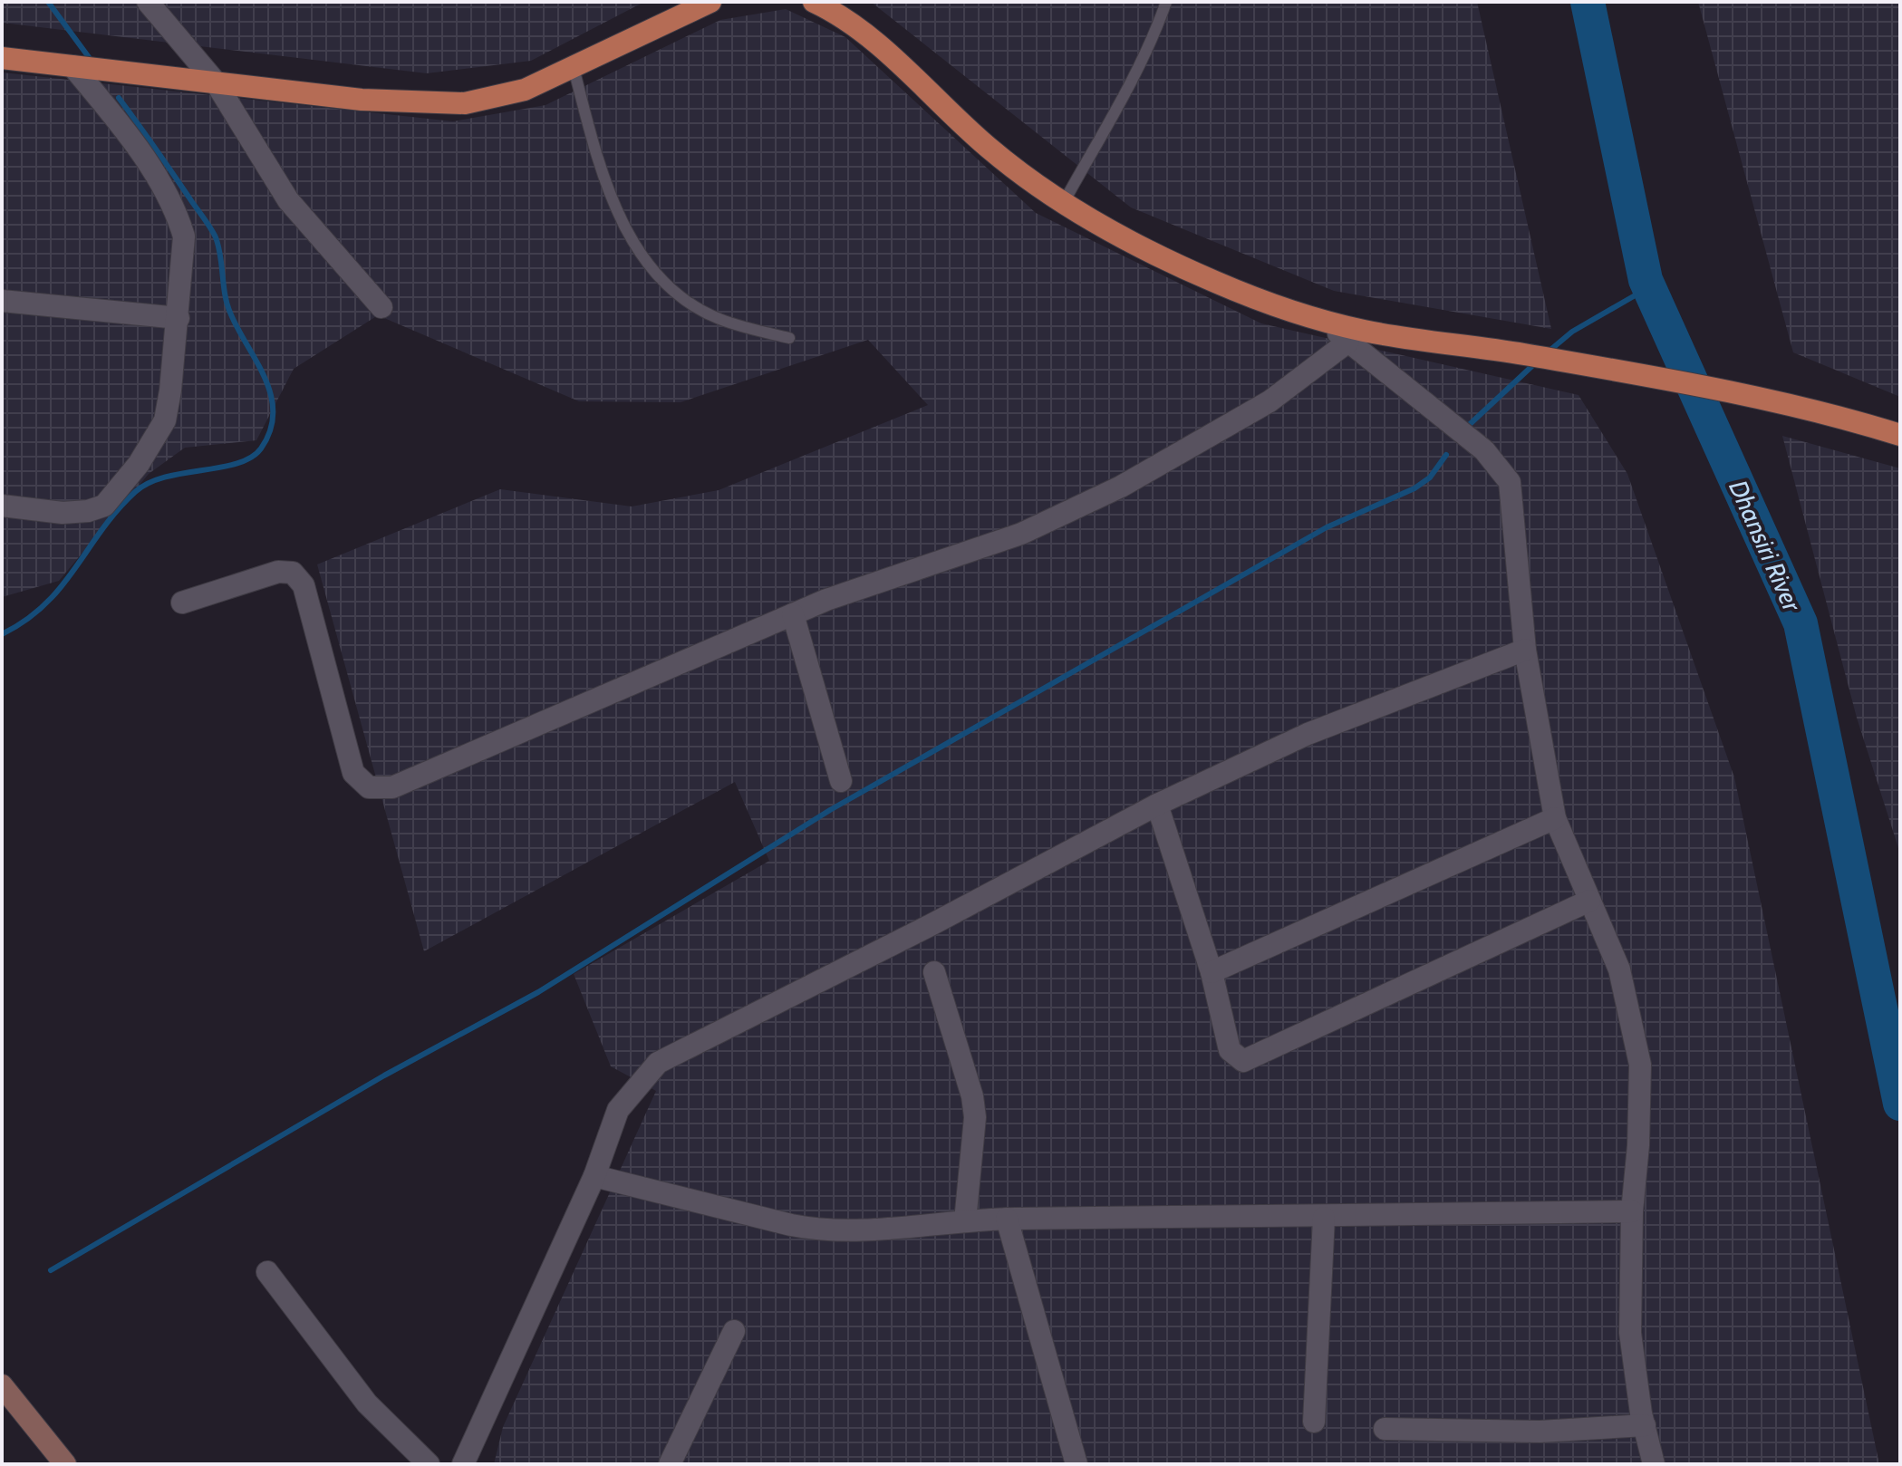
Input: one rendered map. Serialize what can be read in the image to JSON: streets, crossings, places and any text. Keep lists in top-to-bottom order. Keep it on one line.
{"water":["Dhansiri River"]}
